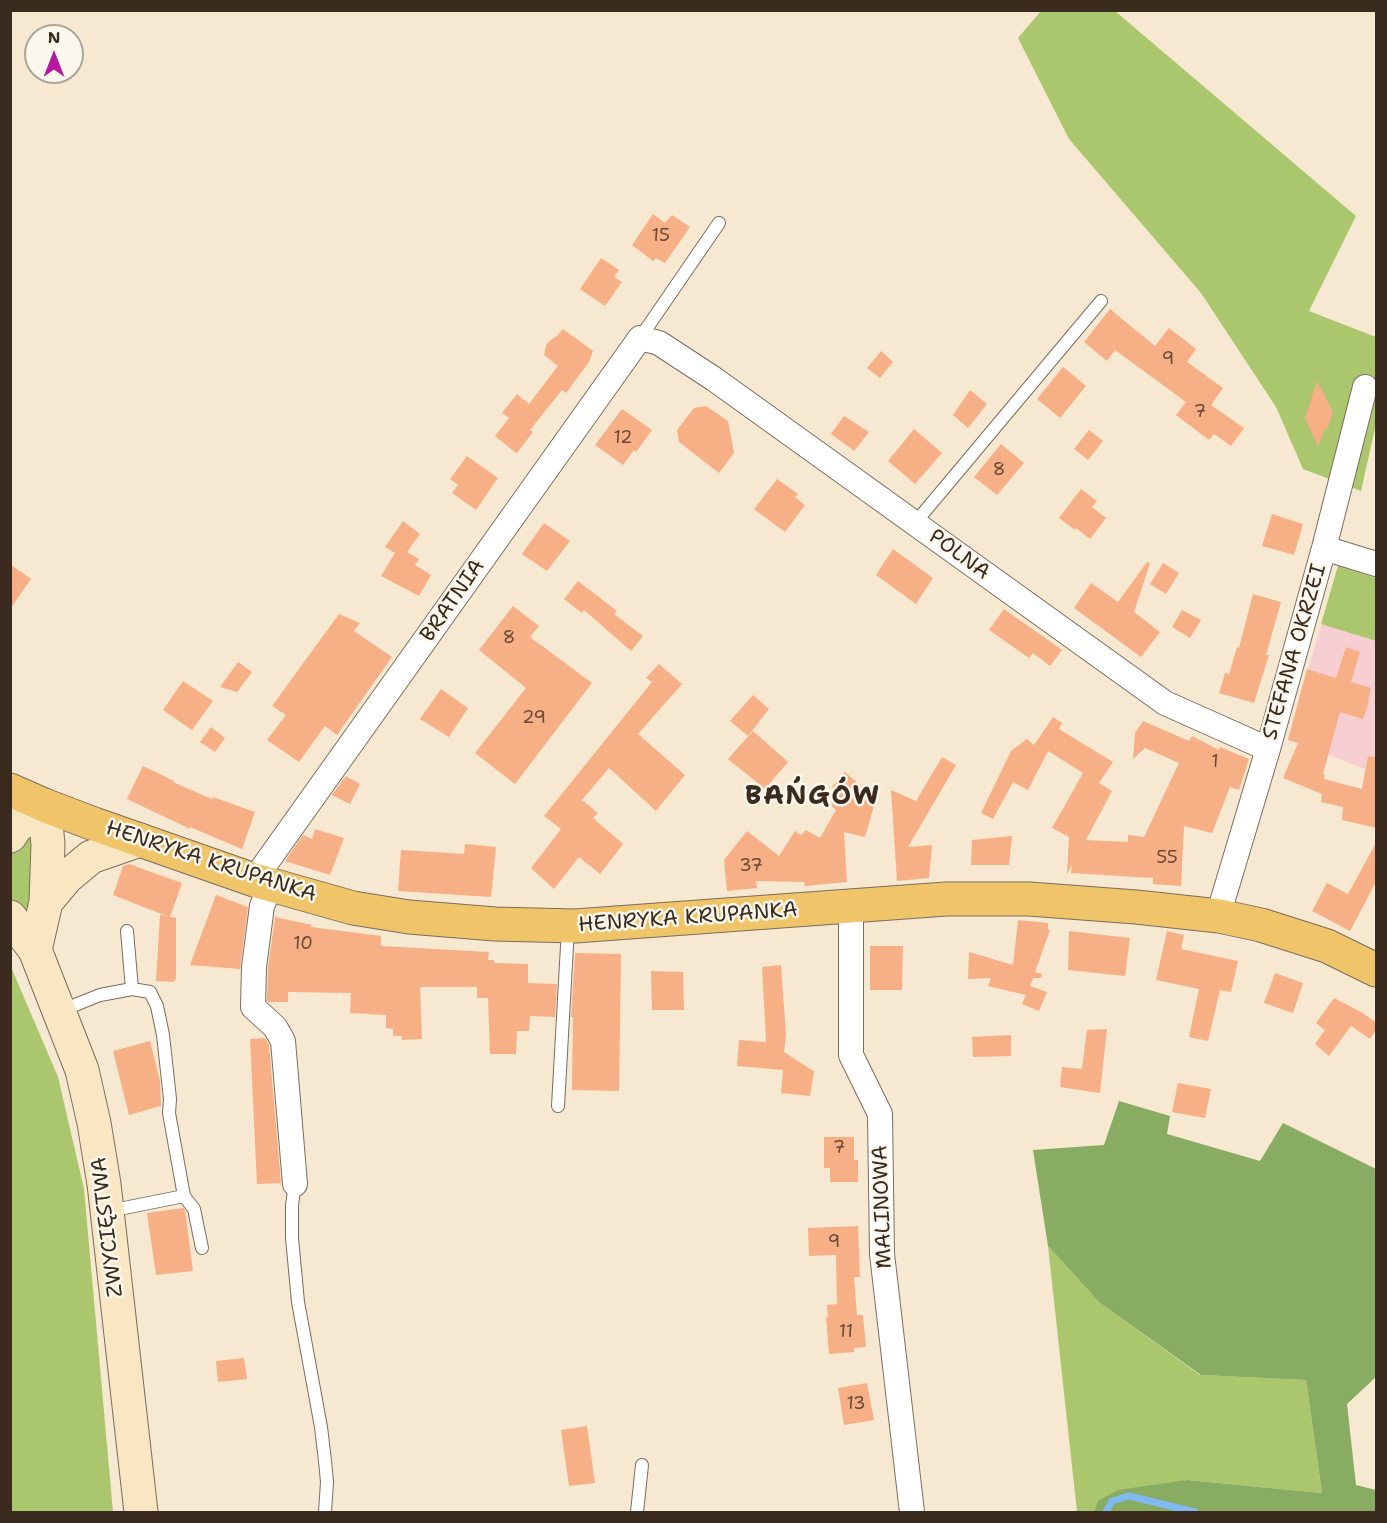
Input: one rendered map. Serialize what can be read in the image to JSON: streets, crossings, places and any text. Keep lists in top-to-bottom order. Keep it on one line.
{"streets":{"main road":["HENRYKA KRUPANKA","ZWYCIĘSTWA"],"street":["POLNA","BRATNIA","STEFANA OKRZEI","MALINOWA"]},"crossings":[["POLNA","BRATNIA"],["POLNA","STEFANA OKRZEI"],["BRATNIA","HENRYKA KRUPANKA"],["STEFANA OKRZEI","HENRYKA KRUPANKA"],["HENRYKA KRUPANKA","MALINOWA"]],"districts":["BAŃGÓW"],"house_numbers":["15","9","7","12","8","8","29","1","55","37","10","7","9","11","13"],"north":"top"}
